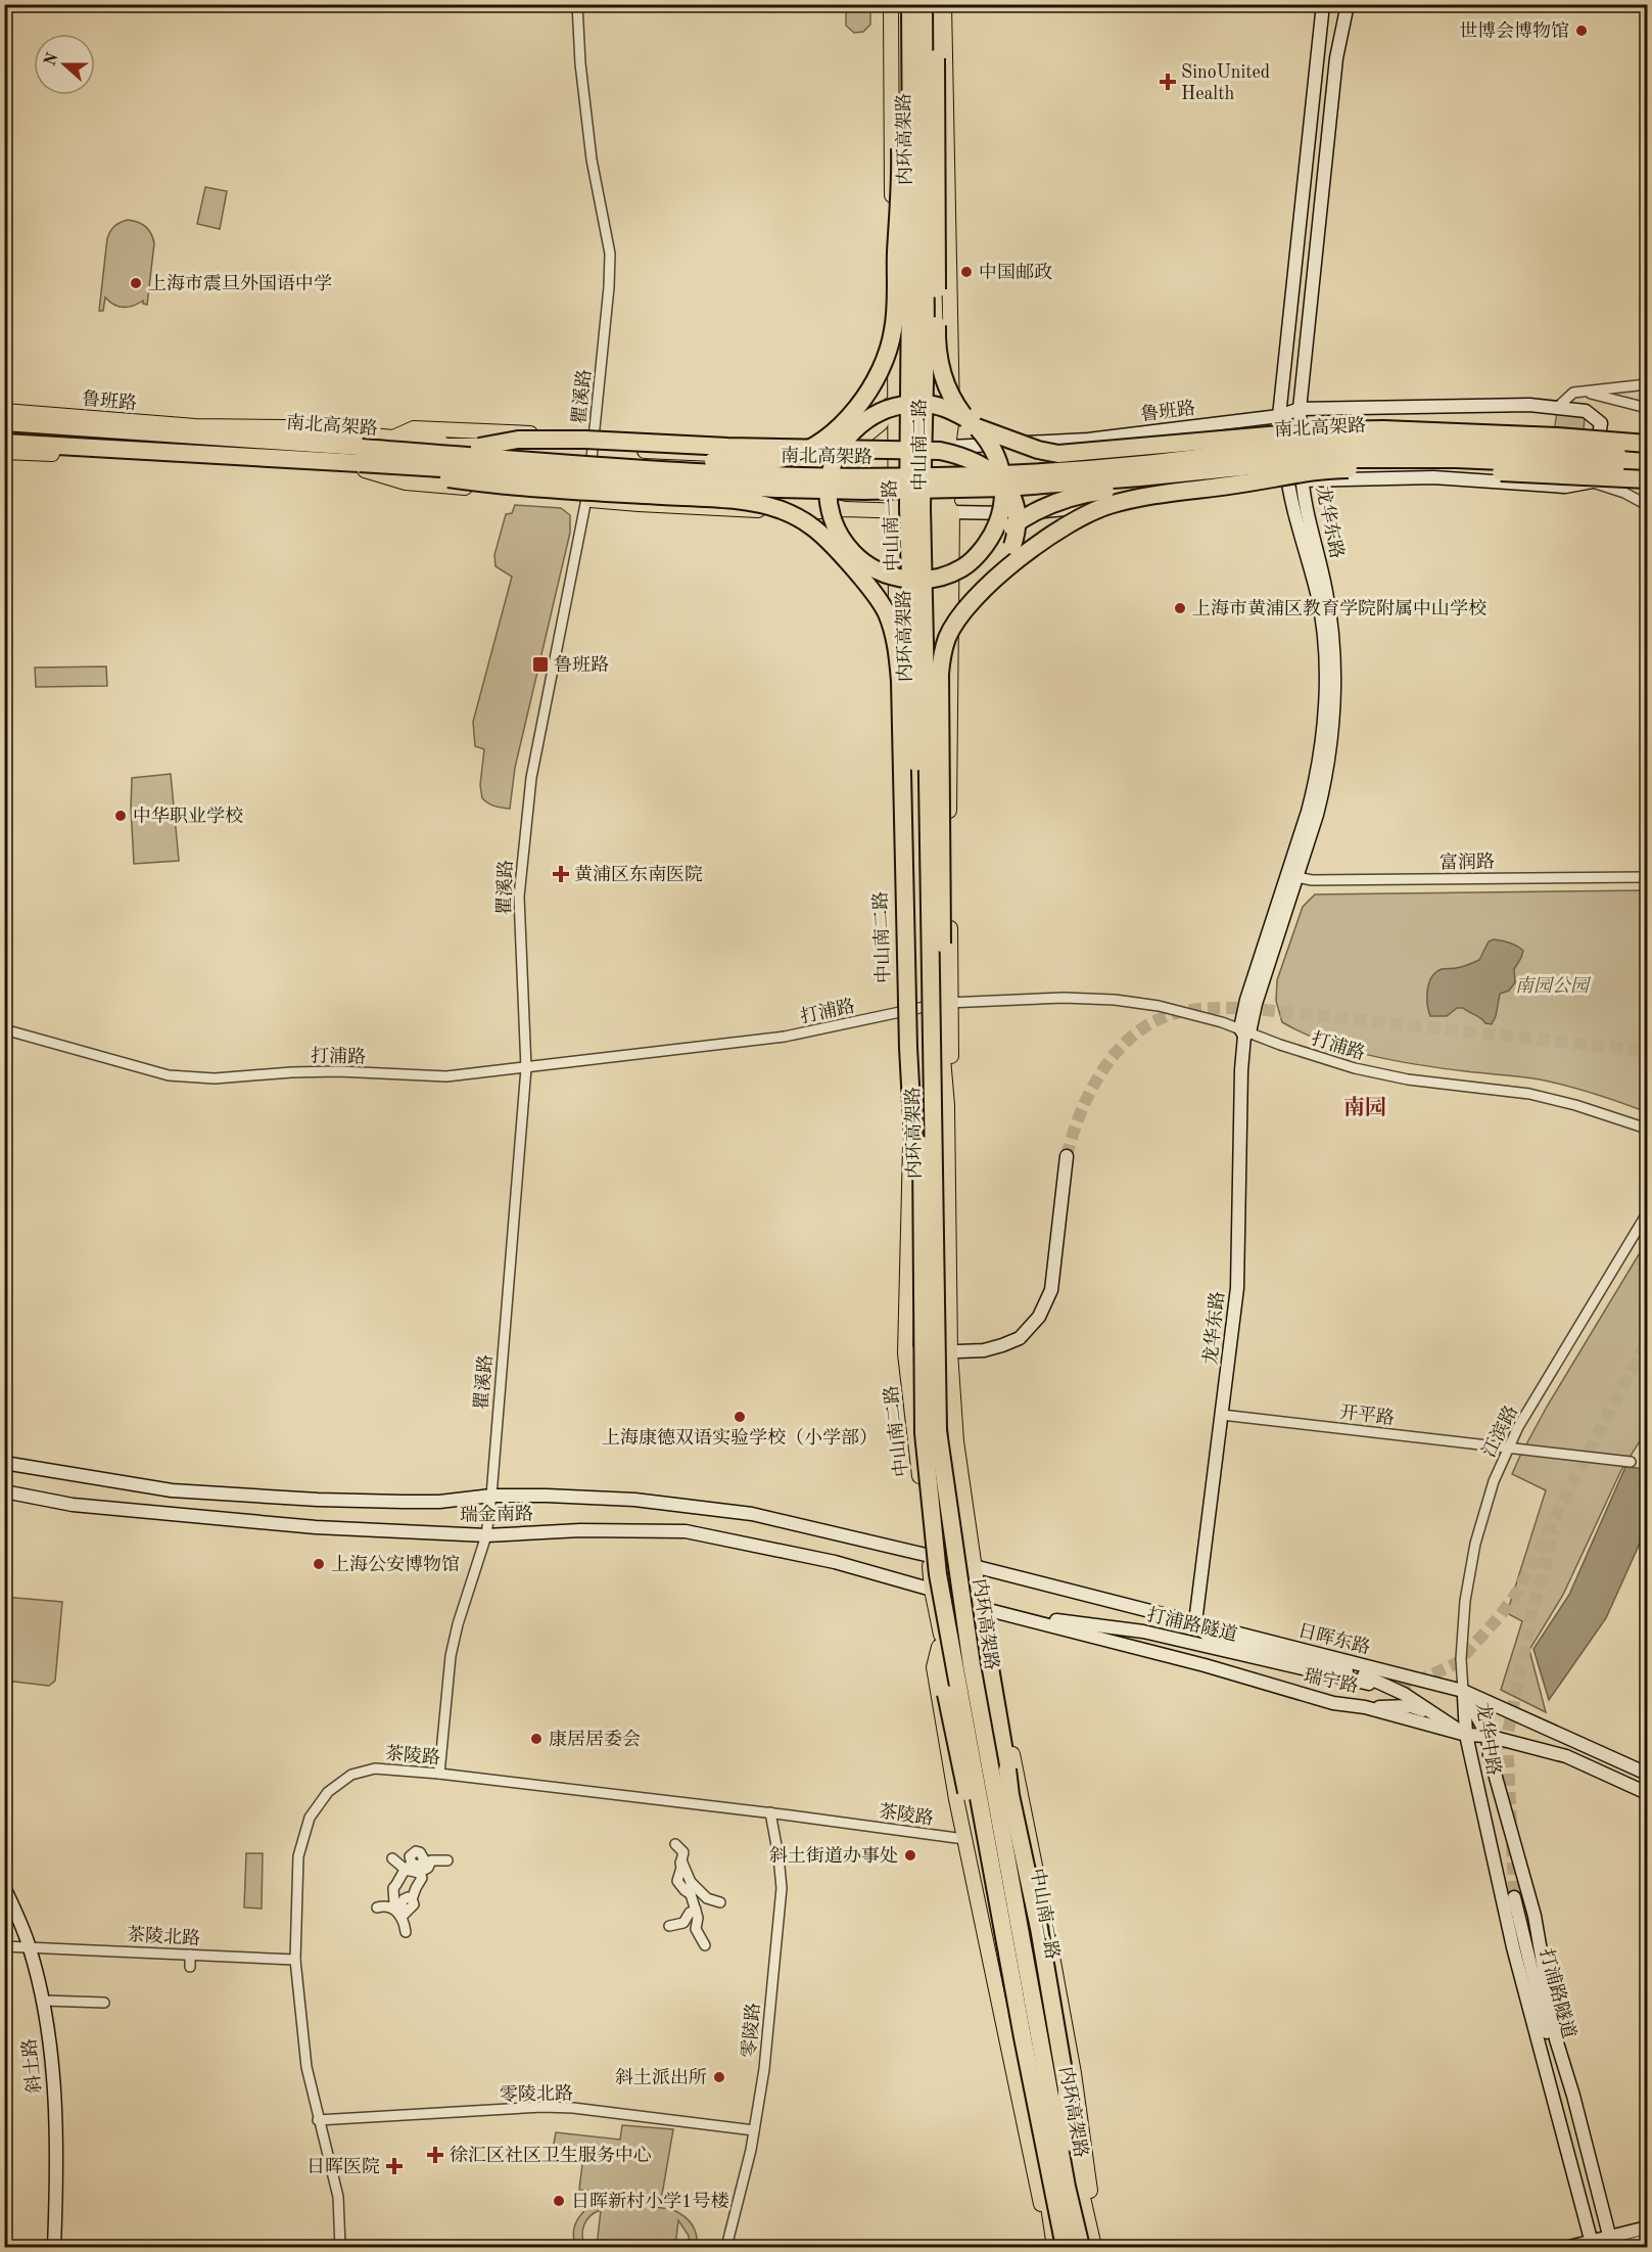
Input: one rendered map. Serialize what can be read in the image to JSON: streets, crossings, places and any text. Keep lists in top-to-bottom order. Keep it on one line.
{"streets":{"highway":["内环高架路","南北高架路"],"main road":["鲁班路","中山南二路","龙华东路","中山南一路","瑞金南路","打浦路隧道","日晖东路","瑞宁路","龙华中路","斜土路"],"street":["瞿溪路","富润路","打浦路","开平路","江滨路","茶陵路","茶陵北路","零陵路","零陵北路"]},"crossings":[["瞿溪路","鲁班路"],["瞿溪路","打浦路"],["瞿溪路","瑞金南路"],["瞿溪路","茶陵路"],["鲁班路","中山南二路"],["鲁班路","龙华东路"],["中山南二路","中山南一路"],["中山南二路","打浦路"],["中山南二路","瑞金南路"],["中山南二路","日晖东路"],["中山南二路","茶陵路"],["龙华东路","富润路"],["龙华东路","打浦路"],["龙华东路","开平路"],["龙华东路","日晖东路"],["中山南一路","打浦路"],["开平路","江滨路"],["江滨路","日晖东路"],["江滨路","龙华中路"],["瑞金南路","日晖东路"],["打浦路隧道","瑞宁路"],["打浦路隧道","龙华中路"],["日晖东路","瑞宁路"],["日晖东路","龙华中路"],["瑞宁路","龙华中路"],["茶陵路","茶陵北路"],["茶陵路","零陵路"],["茶陵路","零陵北路"],["茶陵北路","斜土路"],["零陵路","零陵北路"]],"districts":["南园"],"parks":["南园公园"],"places":{"other":["世博会博物馆","中国邮政","上海市震旦外国语中学","上海市黄浦区教育学院附属中山学校","中华职业学校","上海康德双语实验学校（小学部）","上海公安博物馆","康居居委会","斜土街道办事处","斜土派出所","日晖新村小学1号楼"],"health":["SinoUnited Health","黄浦区东南医院","徐汇区社区卫生服务中心","日晖医院"],"transit":["鲁班路"]},"north":"left"}
